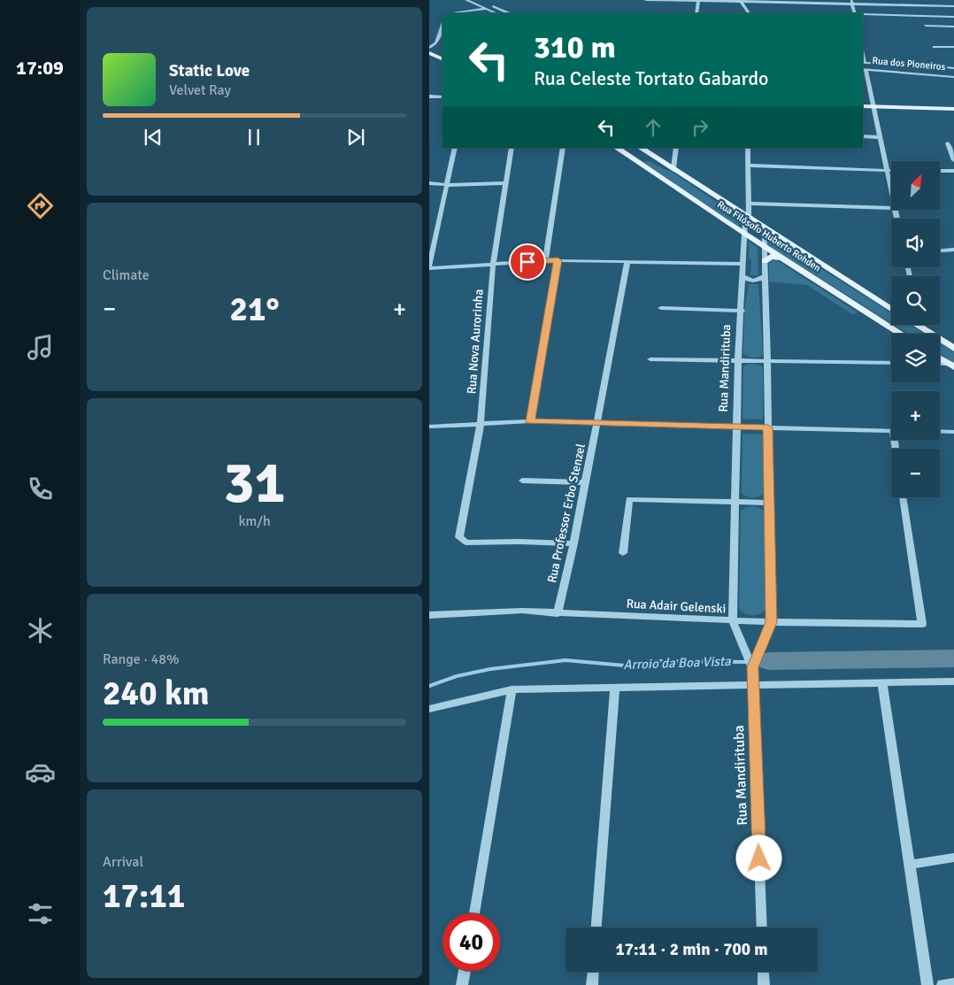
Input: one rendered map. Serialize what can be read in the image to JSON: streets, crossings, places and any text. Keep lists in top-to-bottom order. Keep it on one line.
{"streets":{"main road":["Rua Filósofo Huberto Rohden"],"street":["Rua dos Pioneiros","Rua Nova Aurorinha","Rua Mandirituba","Rua Professor Erbo Stenzel","Rua Adair Gelenski"]},"crossings":[["Rua Filósofo Huberto Rohden","Rua Mandirituba"],["Rua Nova Aurorinha","Rua Professor Erbo Stenzel"],["Rua Mandirituba","Rua Adair Gelenski"],["Rua Professor Erbo Stenzel","Rua Adair Gelenski"]],"water":["Arroio da Boa Vista"],"north":"top right","page":{"tabs":"17:09","turn":["310 m","Rua Celeste Tortato Gabardo"],"song":["Static Love","Velvet Ray"],"map_buttons":["+","−"],"tile":["Climate",["31","km/h"],["Range · 48%","240 km"],["Arrival","17:11"]],"heat":["−","21°","+"],"limit":"40","trip":"17:11 · 2 min · 700 m"}}
